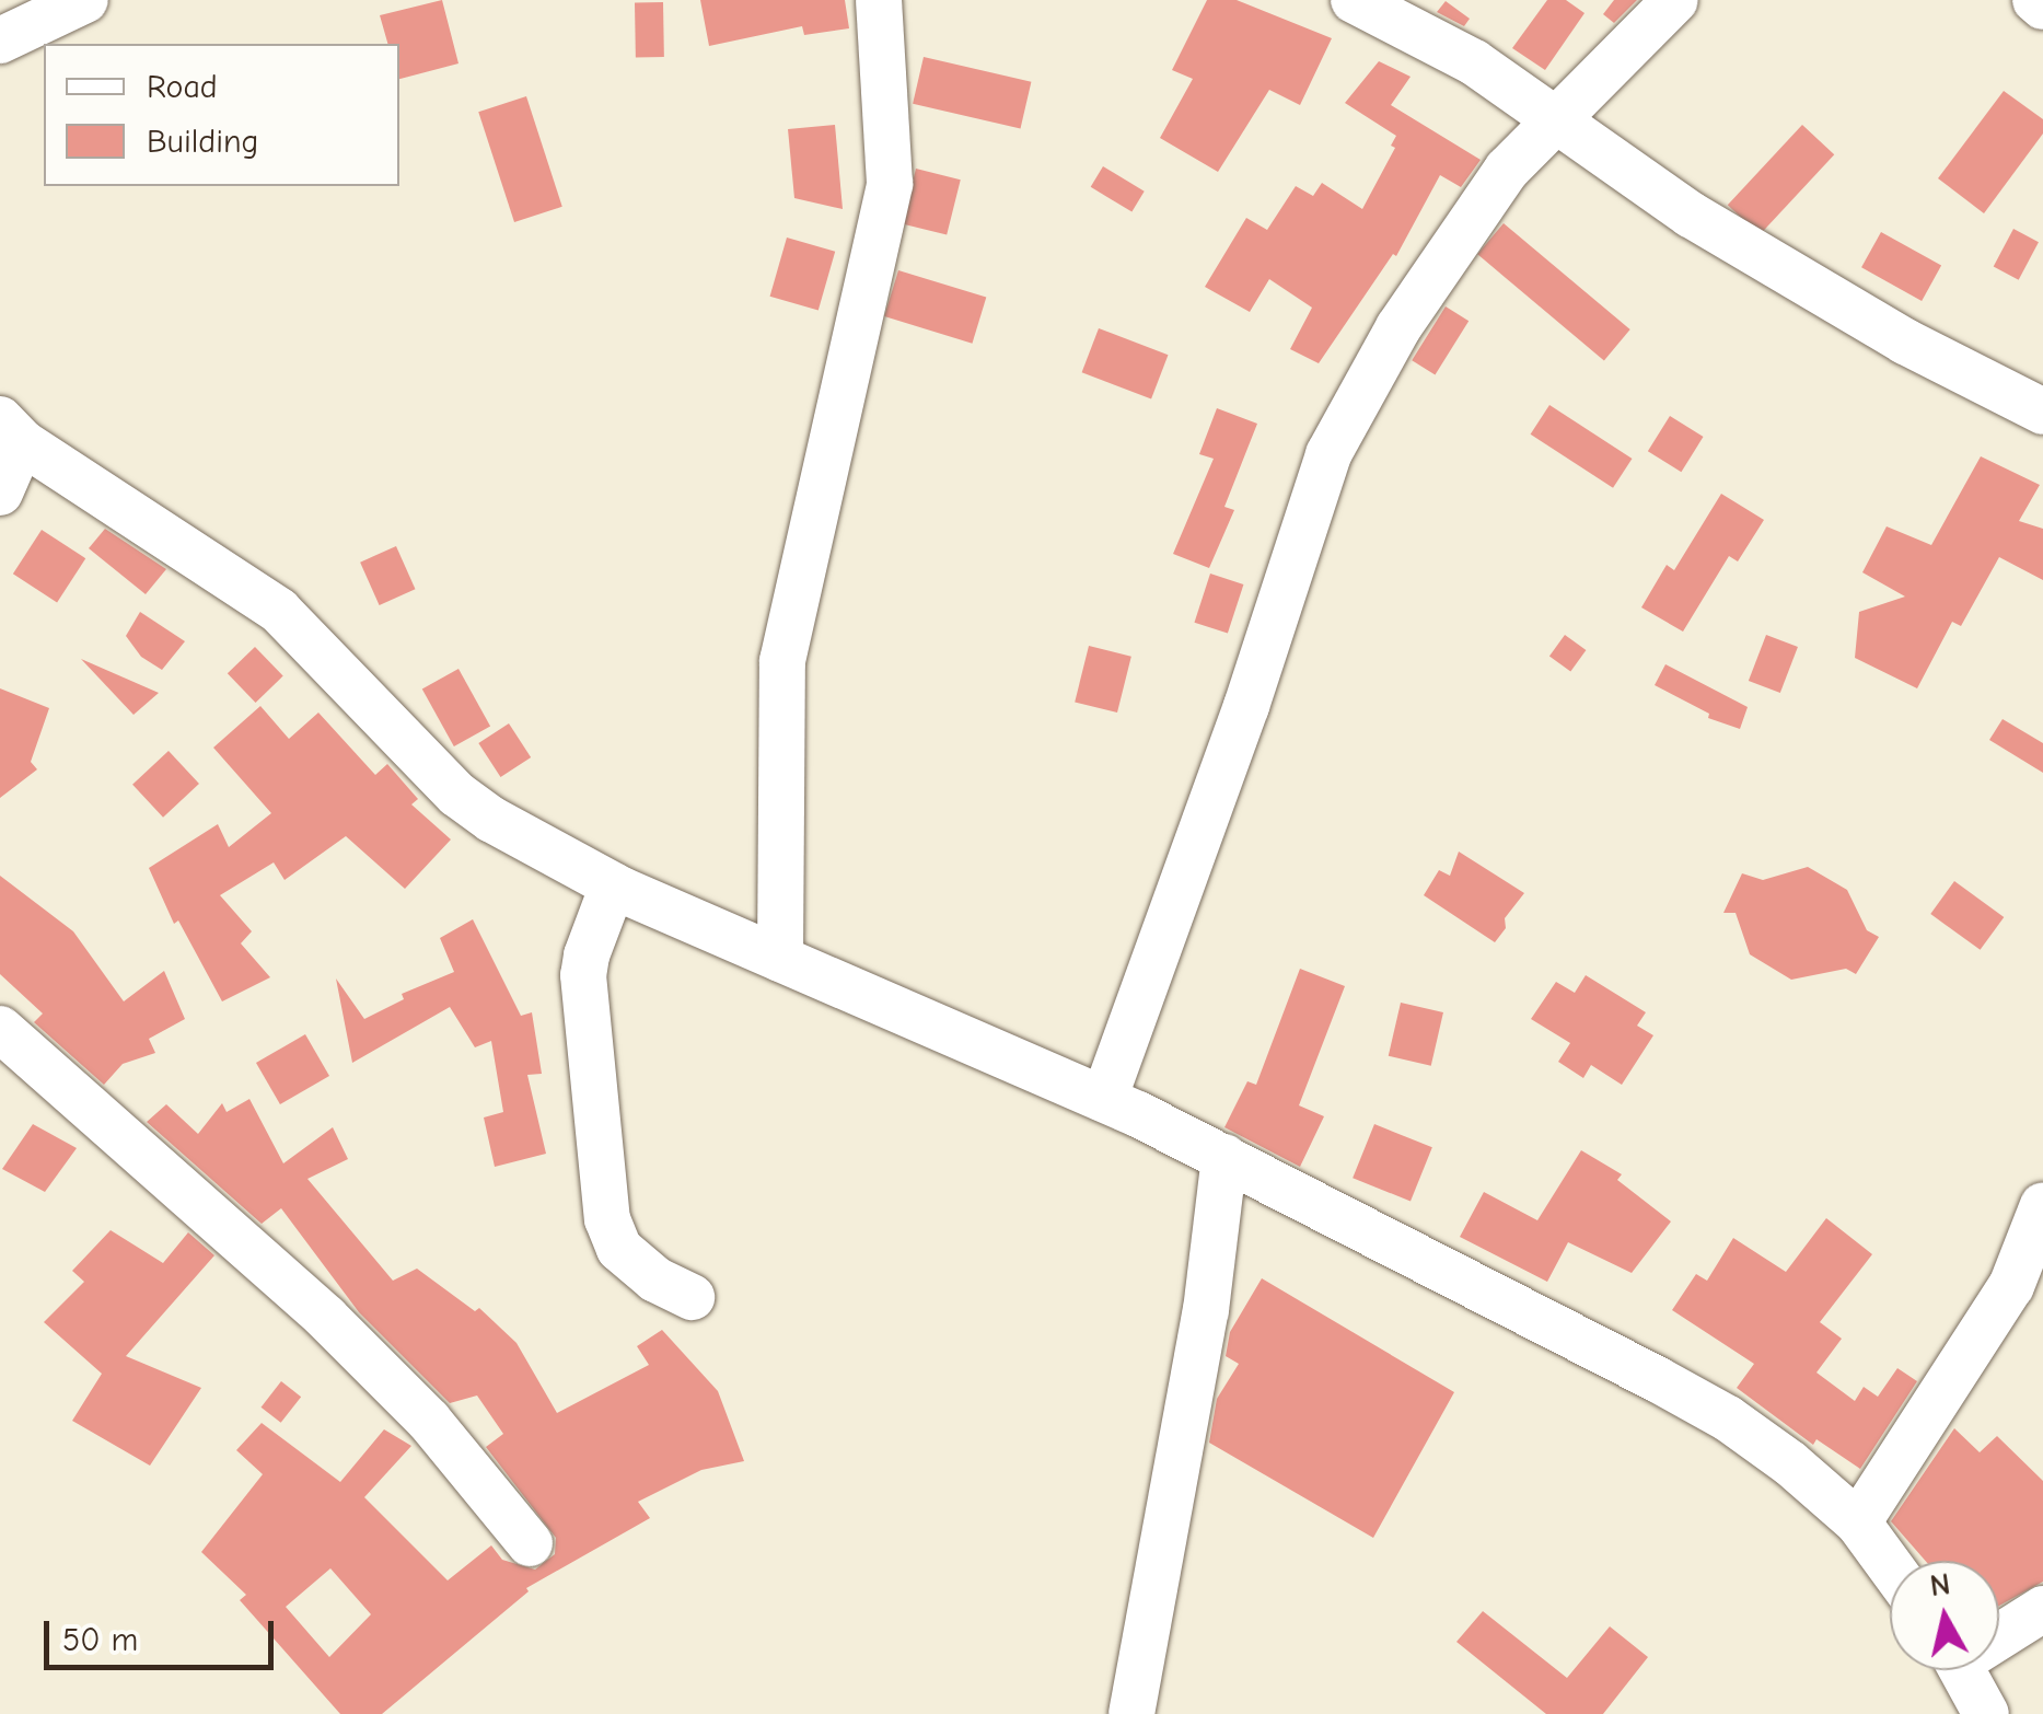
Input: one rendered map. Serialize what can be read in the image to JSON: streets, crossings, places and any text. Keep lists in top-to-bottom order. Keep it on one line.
{"legend":["Road","Building"],"scale_bar":"50 m","north":"top"}
